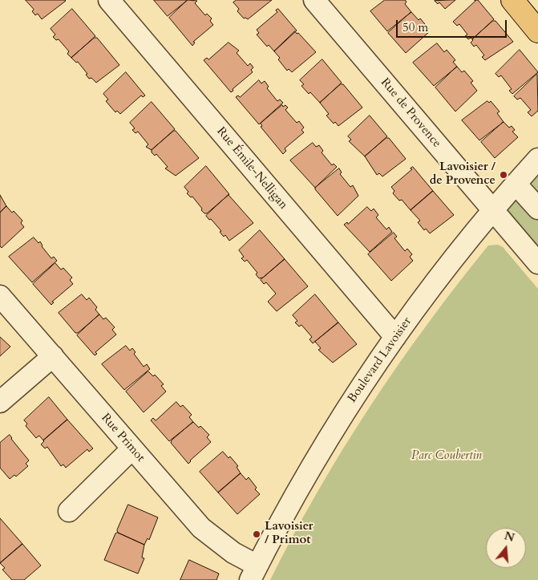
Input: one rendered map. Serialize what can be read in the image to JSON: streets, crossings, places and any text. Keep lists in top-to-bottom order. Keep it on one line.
{"streets":{"street":["Rue de Provence","Rue Émile-Nelligan","Boulevard Lavoisier","Rue Primot"]},"crossings":[["Rue de Provence","Boulevard Lavoisier"],["Rue Émile-Nelligan","Boulevard Lavoisier"],["Boulevard Lavoisier","Rue Primot"]],"parks":["Parc Coubertin"],"places":["Lavoisier / de Provence","Lavoisier / Primot"],"scale_bar":"50 m","north":"top"}
